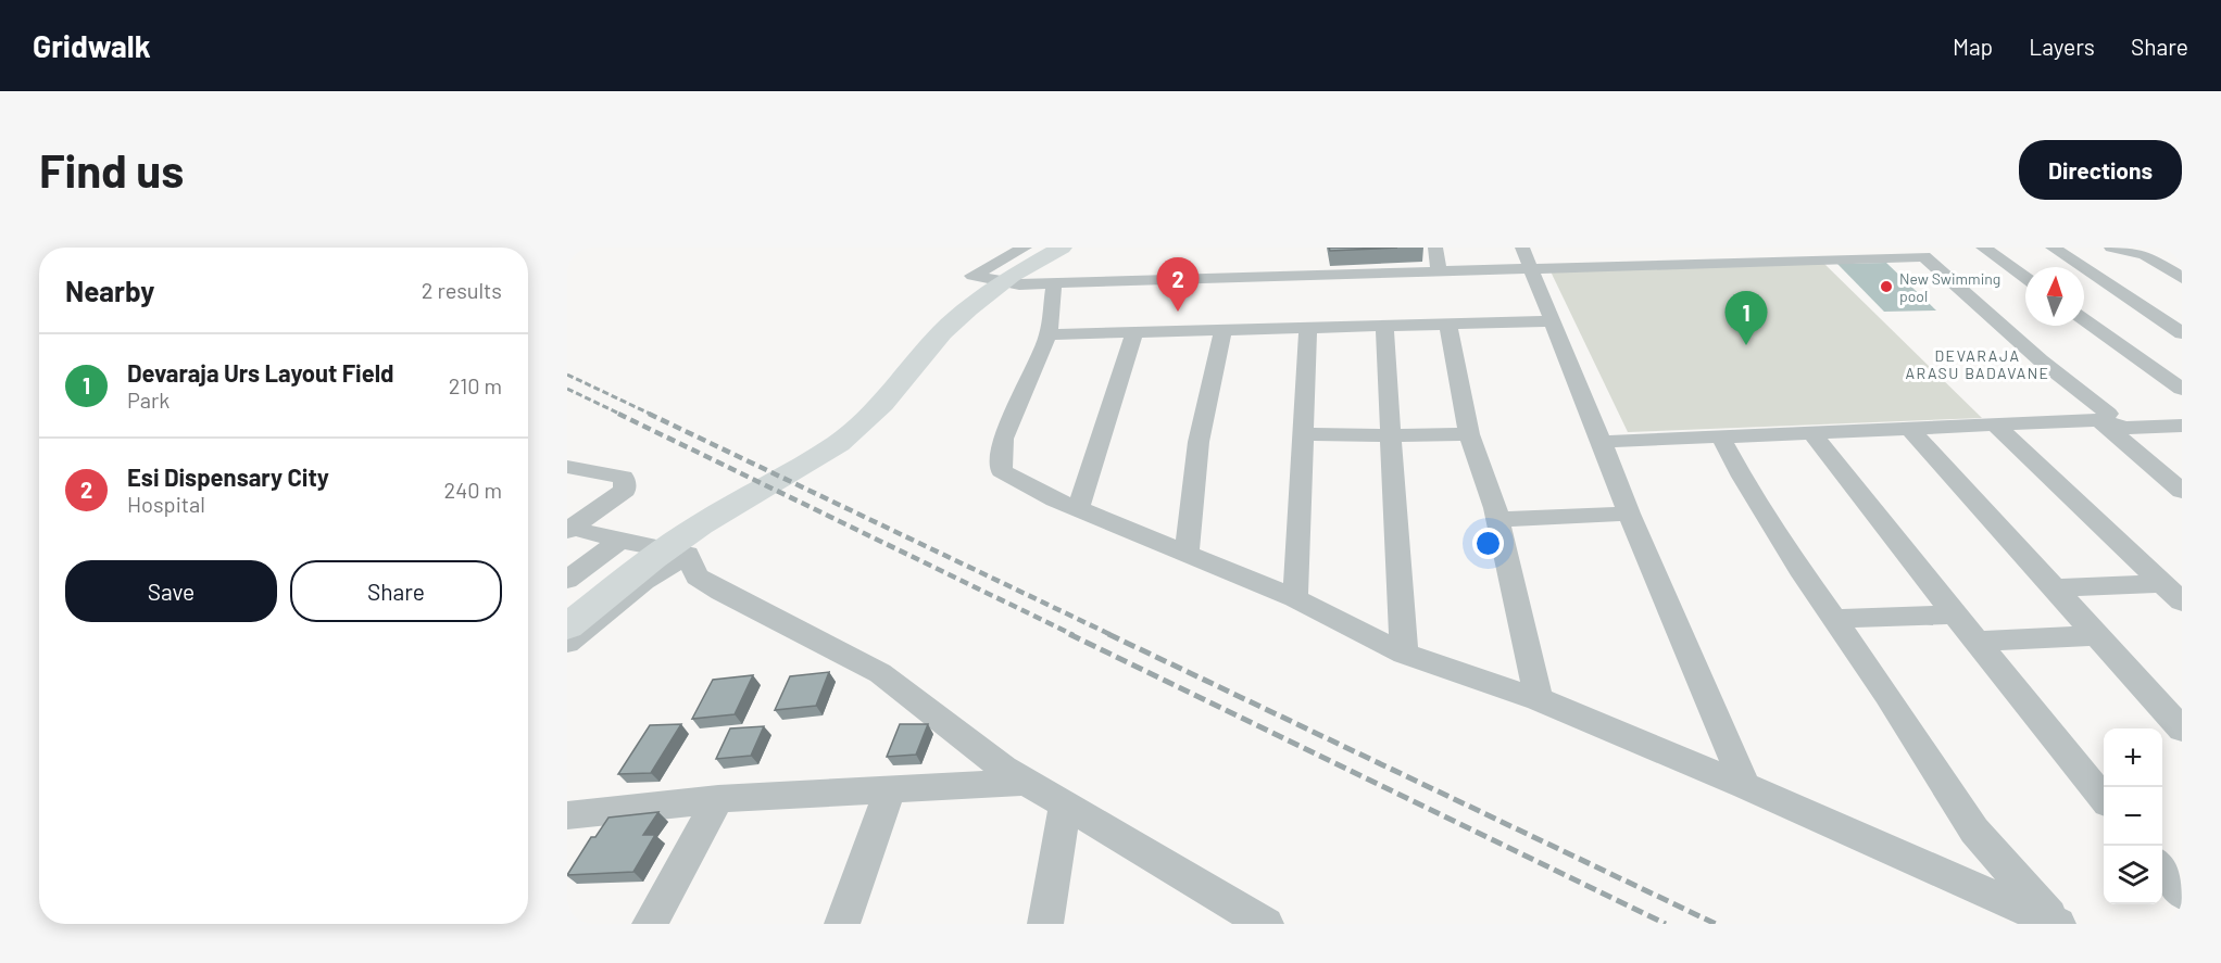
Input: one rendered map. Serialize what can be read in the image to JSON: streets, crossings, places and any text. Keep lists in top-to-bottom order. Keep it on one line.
{"districts":["DEVARAJA ARASU BADAVANE"],"places":["New Swimming pool"],"north":"top","page":{"header":"Gridwalk","nav":["Map","Layers","Share"],"buttons":["Directions",["Save","Share"]],"title":"Find us","heading":["Nearby","2 results"],"pins":["2","1"],"list":[{"mark":"1","name":"Devaraja Urs Layout Field","note":"Park","value":"210 m"},{"mark":"2","name":"Esi Dispensary City","note":"Hospital","value":"240 m"}],"map_buttons":["+","−"]}}
